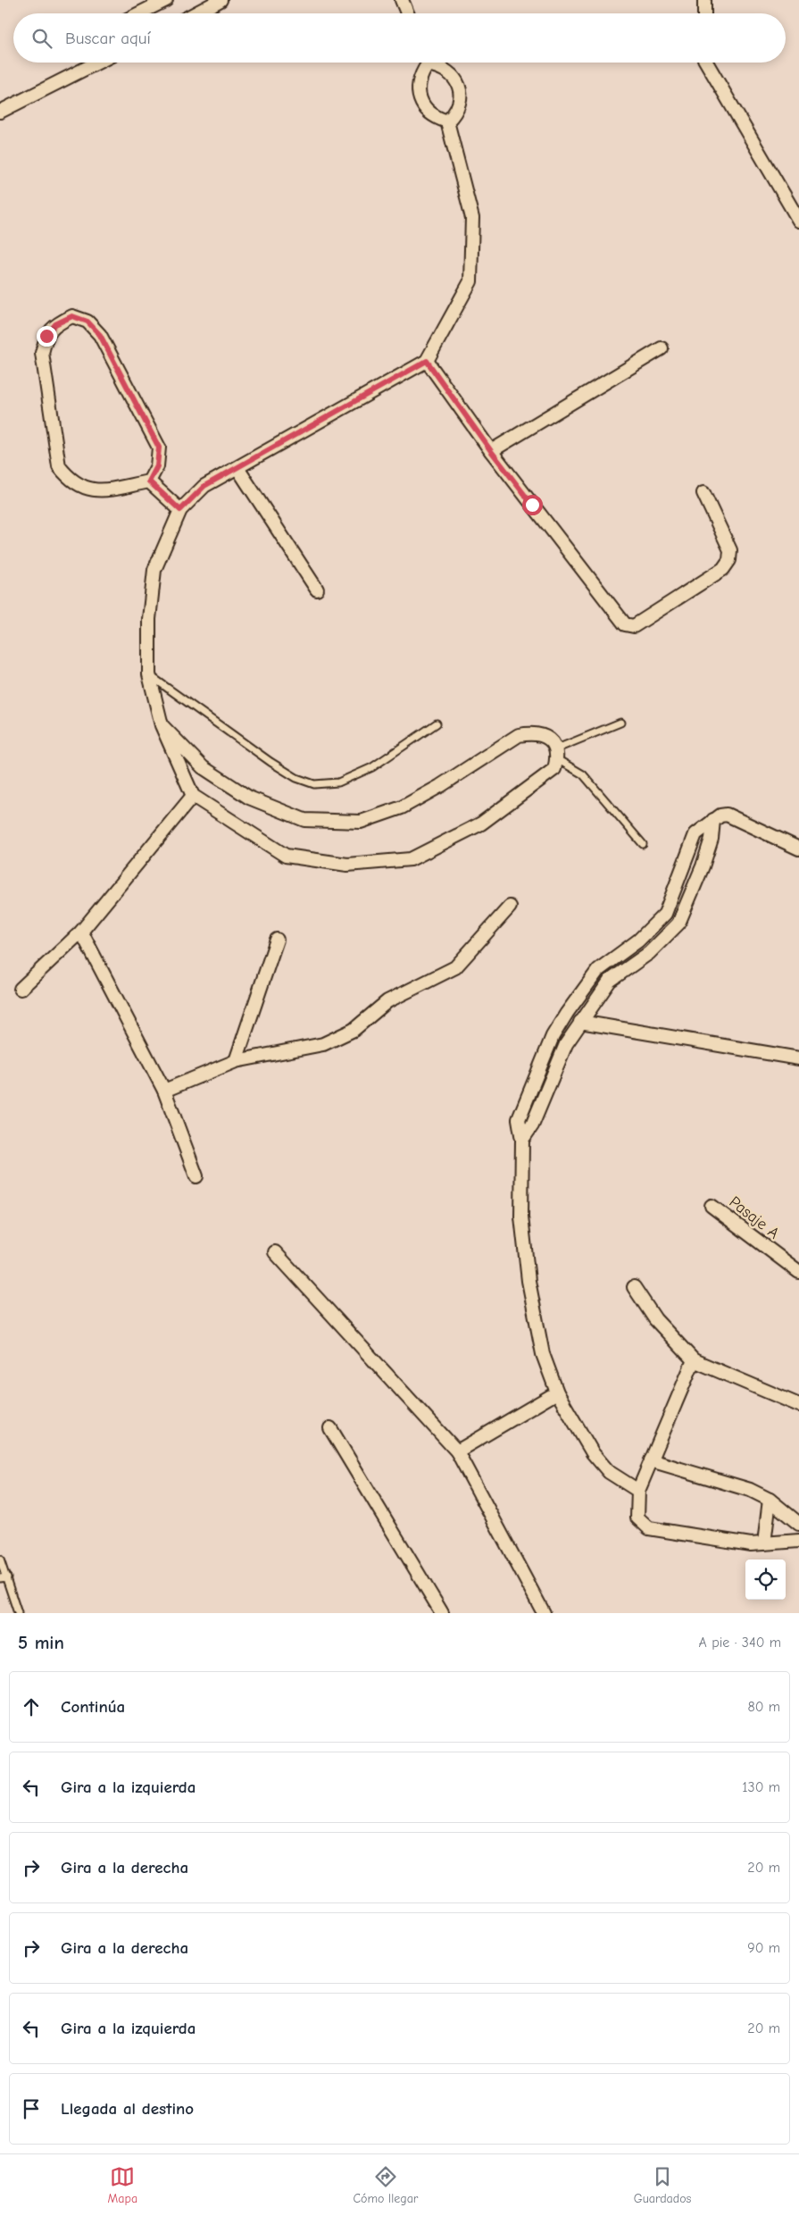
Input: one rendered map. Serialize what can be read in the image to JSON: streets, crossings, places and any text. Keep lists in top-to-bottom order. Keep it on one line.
{"streets":{"street":["Pasaje A"]},"page":{"search":"Buscar aquí","heading":["5 min","A pie · 340 m"],"list":[["Continúa","80 m"],["Gira a la izquierda","130 m"],["Gira a la derecha","20 m"],["Gira a la derecha","90 m"],["Gira a la izquierda","20 m"],"Llegada al destino"],"nav":["Mapa","Cómo llegar","Guardados"]}}
